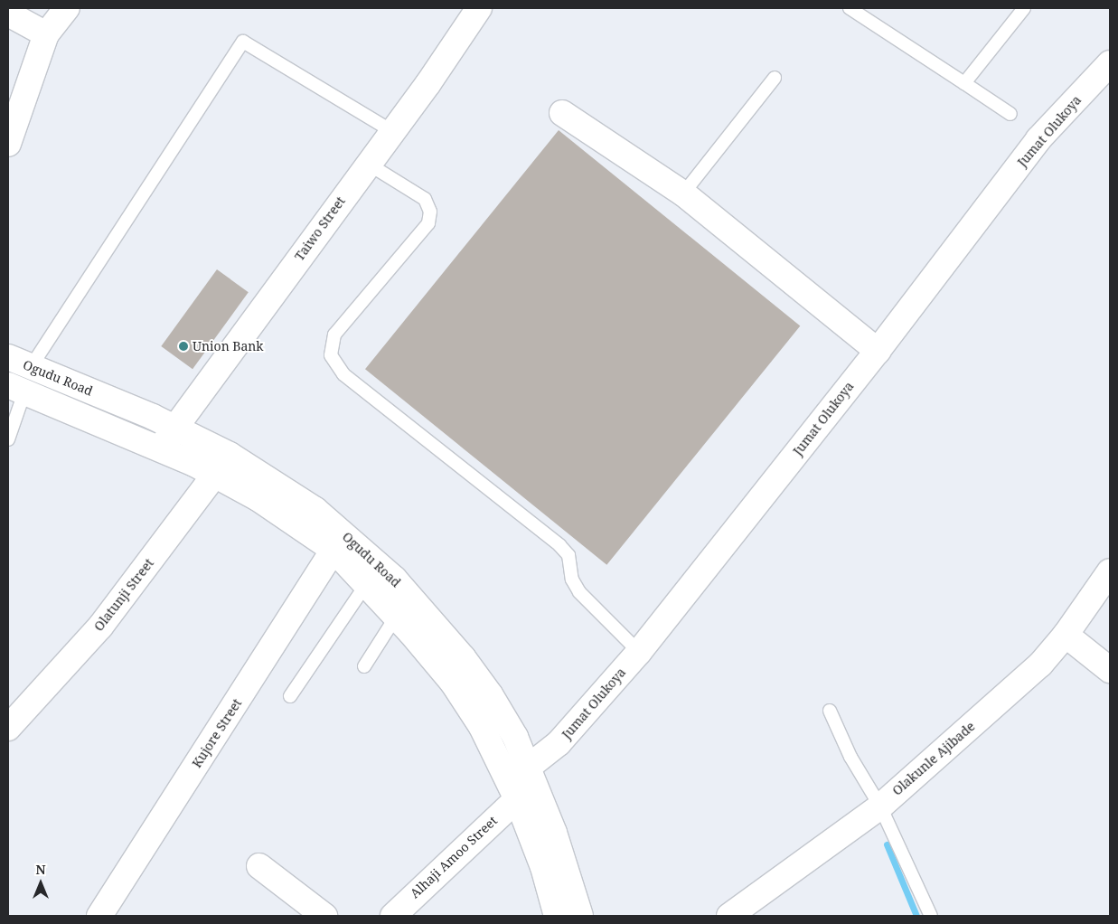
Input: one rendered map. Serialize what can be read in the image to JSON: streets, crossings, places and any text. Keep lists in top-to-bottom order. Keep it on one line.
{"streets":{"street":["Jumat Olukoya","Taiwo Street","Ogudu Road","Olatunji Street","Kujore Street","Olakunle Ajibade","Alhaji Amoo Street"]},"crossings":[["Jumat Olukoya","Ogudu Road"],["Taiwo Street","Ogudu Road"],["Ogudu Road","Olatunji Street"],["Ogudu Road","Kujore Street"],["Ogudu Road","Alhaji Amoo Street"]],"places":["Union Bank"],"north":"top"}
